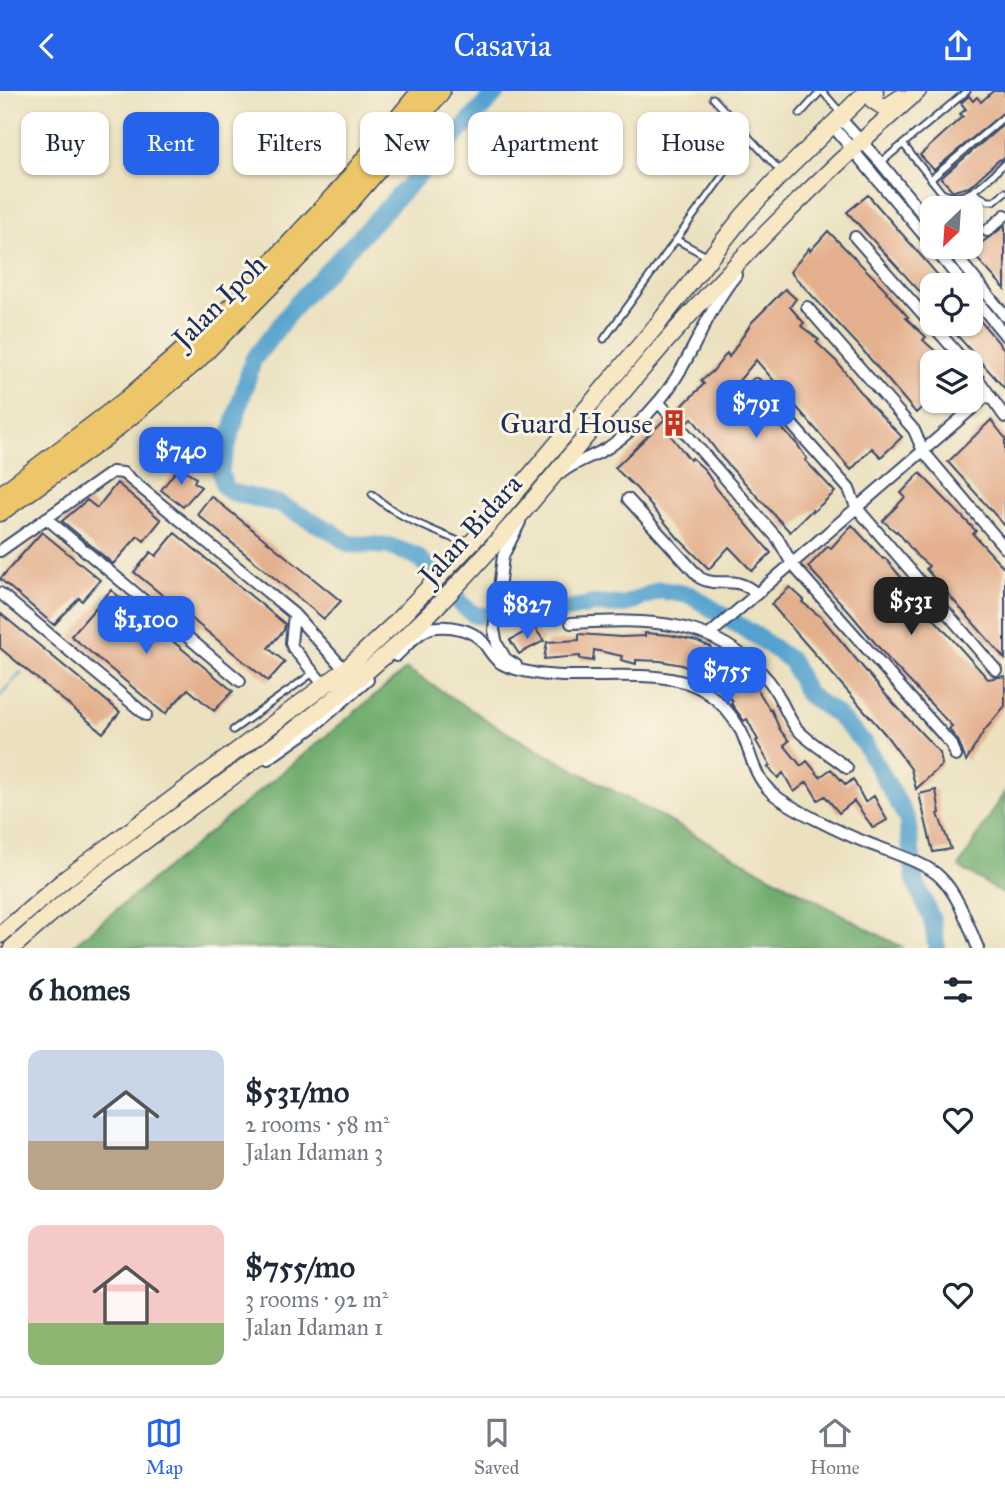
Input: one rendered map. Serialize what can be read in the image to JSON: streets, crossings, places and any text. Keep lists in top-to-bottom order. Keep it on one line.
{"streets":{"highway":["Jalan Ipoh"],"main road":["Jalan Bidara"]},"places":{"building":["Guard House"]},"north":"bottom left","page":{"header":"Casavia","chip":["Buy","Rent","Filters","New","Apartment","House"],"price":["$791","$740","$531","$827","$1,100","$755"],"heading":"6 homes","list":[{"name":"$531/mo","note":"2 rooms · 58 m² · Jalan Idaman 3"},{"name":"$755/mo","note":"3 rooms · 92 m² · Jalan Idaman 1"}],"tabs":["Map","Saved","Home"]}}
